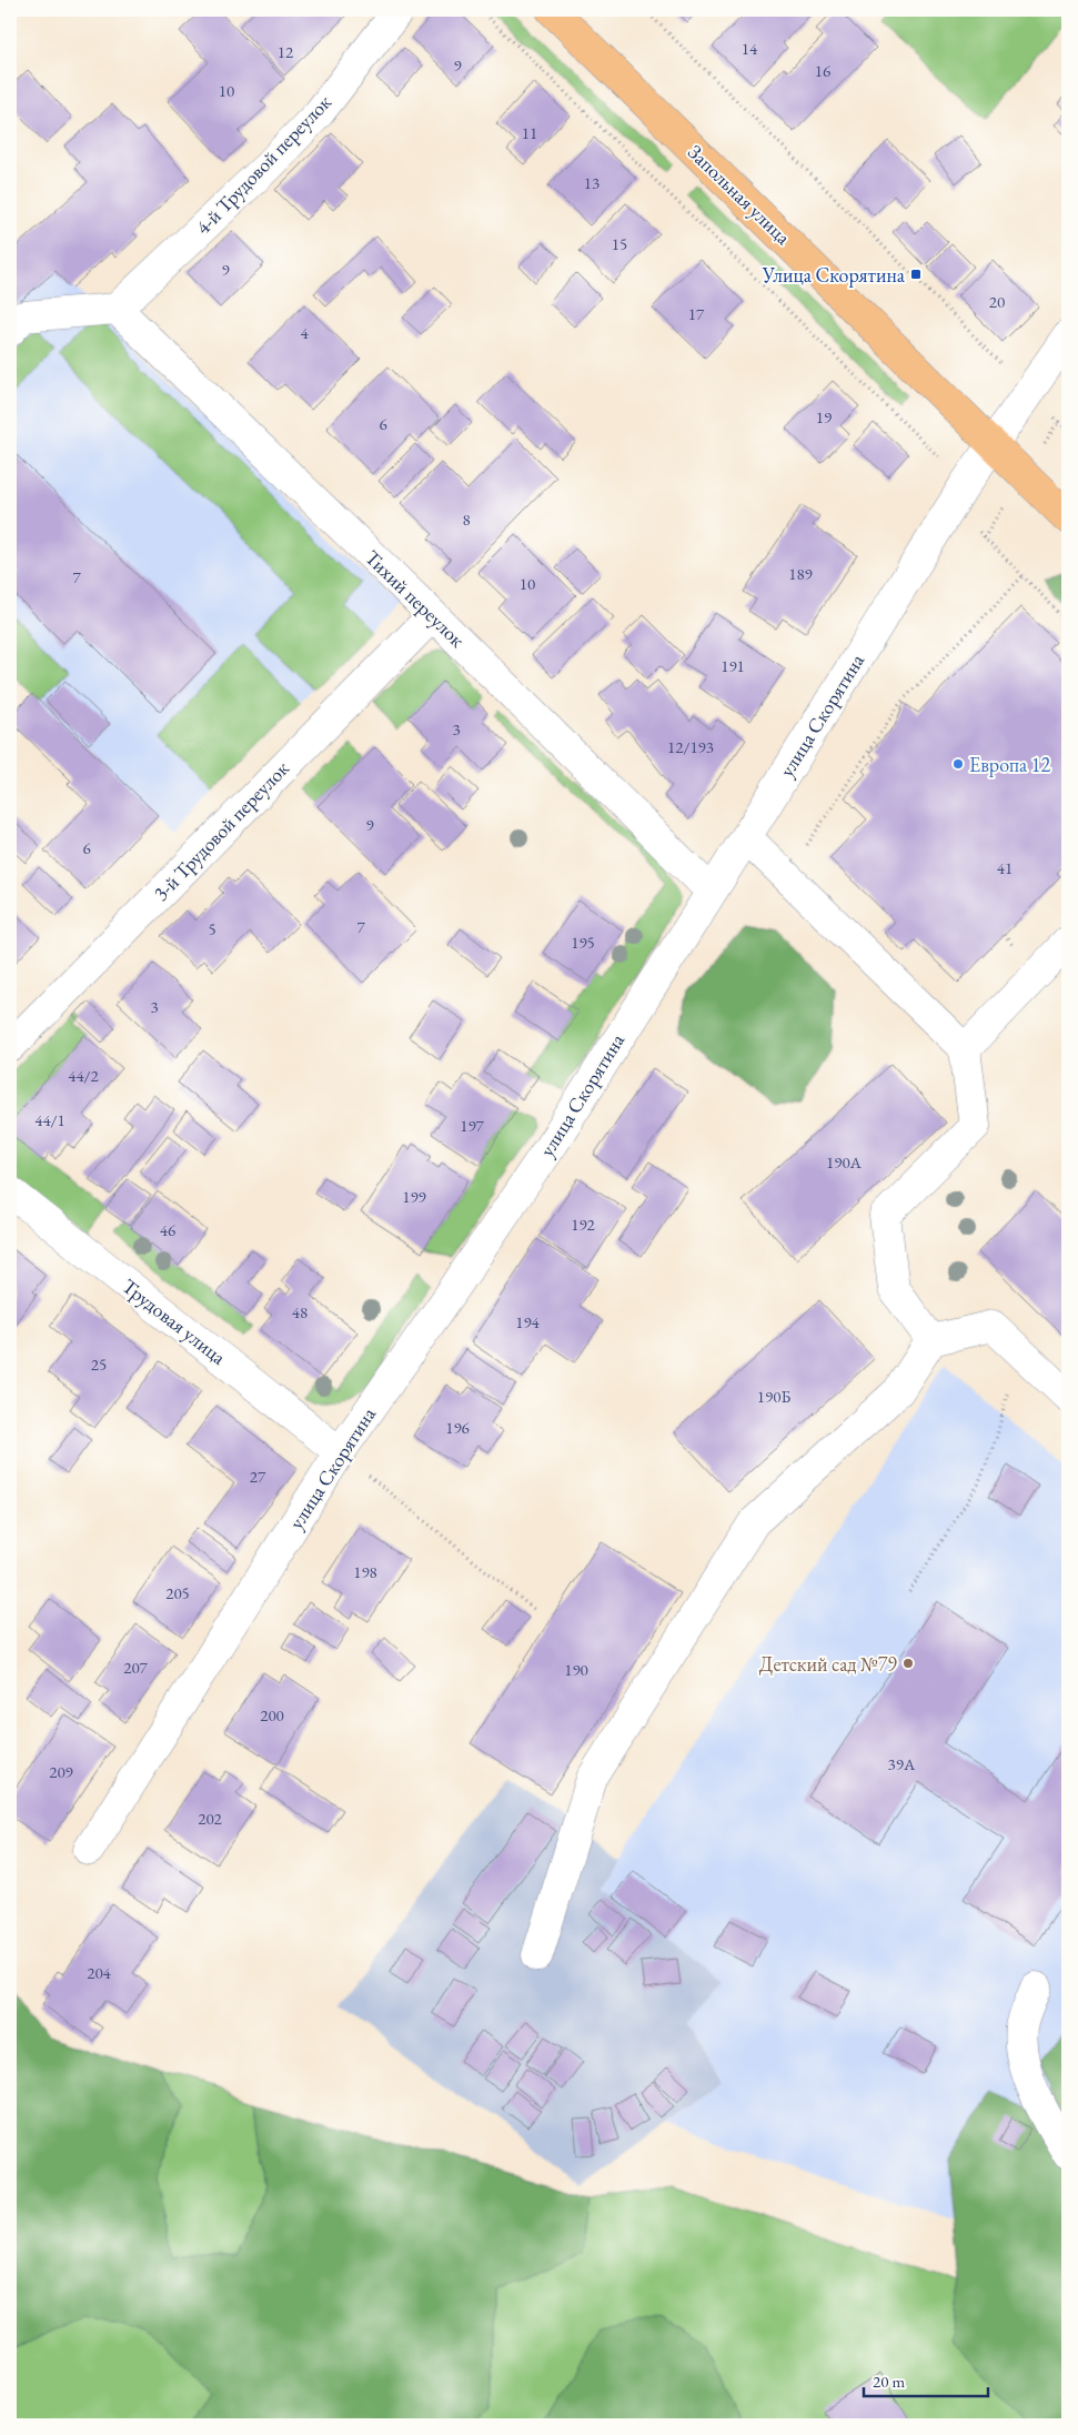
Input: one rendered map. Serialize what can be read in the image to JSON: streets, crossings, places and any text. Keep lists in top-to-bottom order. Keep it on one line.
{"streets":{"main road":["Запольная улица"],"street":["4-й Трудовой переулок","Тихий переулок","улица Скорятина","3-й Трудовой переулок","Трудовая улица"]},"crossings":[["4-й Трудовой переулок","Тихий переулок"],["Запольная улица","улица Скорятина"],["Тихий переулок","улица Скорятина"],["Тихий переулок","3-й Трудовой переулок"],["улица Скорятина","Трудовая улица"]],"places":{"transit":["Улица Скорятина"],"other":["Европа 12","Детский сад №79"]},"house_numbers":["14","12","9","16","10","11","13","15","9","20","17","4","19","6","8","189","7","10","191","3","12/193","9","6","41","7","5","195","3","44/2","44/1","197","190А","199","192","46","48","194","25","190Б","196","27","198","205","207","190","200","39А","209","202","204"],"scale_bar":"20 m"}
